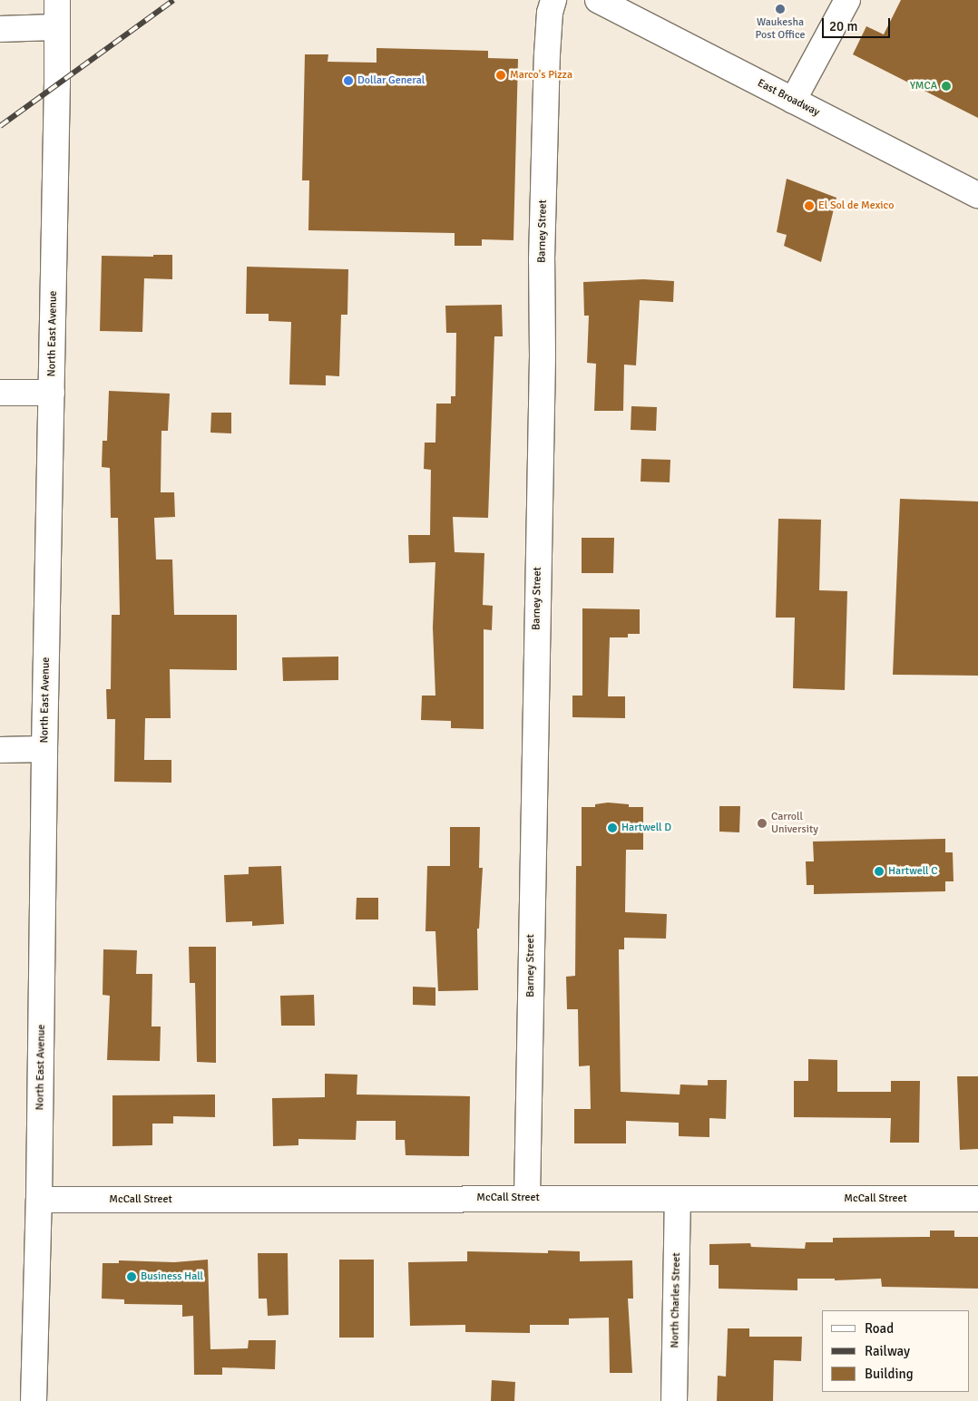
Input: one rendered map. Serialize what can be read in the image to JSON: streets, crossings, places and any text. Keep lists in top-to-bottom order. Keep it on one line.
{"streets":{"street":["East Broadway","Barney Street","North East Avenue","McCall Street","North Charles Street"]},"crossings":[["Barney Street","McCall Street"],["North East Avenue","McCall Street"],["McCall Street","North Charles Street"]],"places":["Waukesha Post Office","Marco's Pizza","Dollar General","YMCA","El Sol de Mexico","Carroll University","Hartwell D","Hartwell C","Business Hall"],"legend":["Road","Railway","Building"],"scale_bar":"20 m"}
